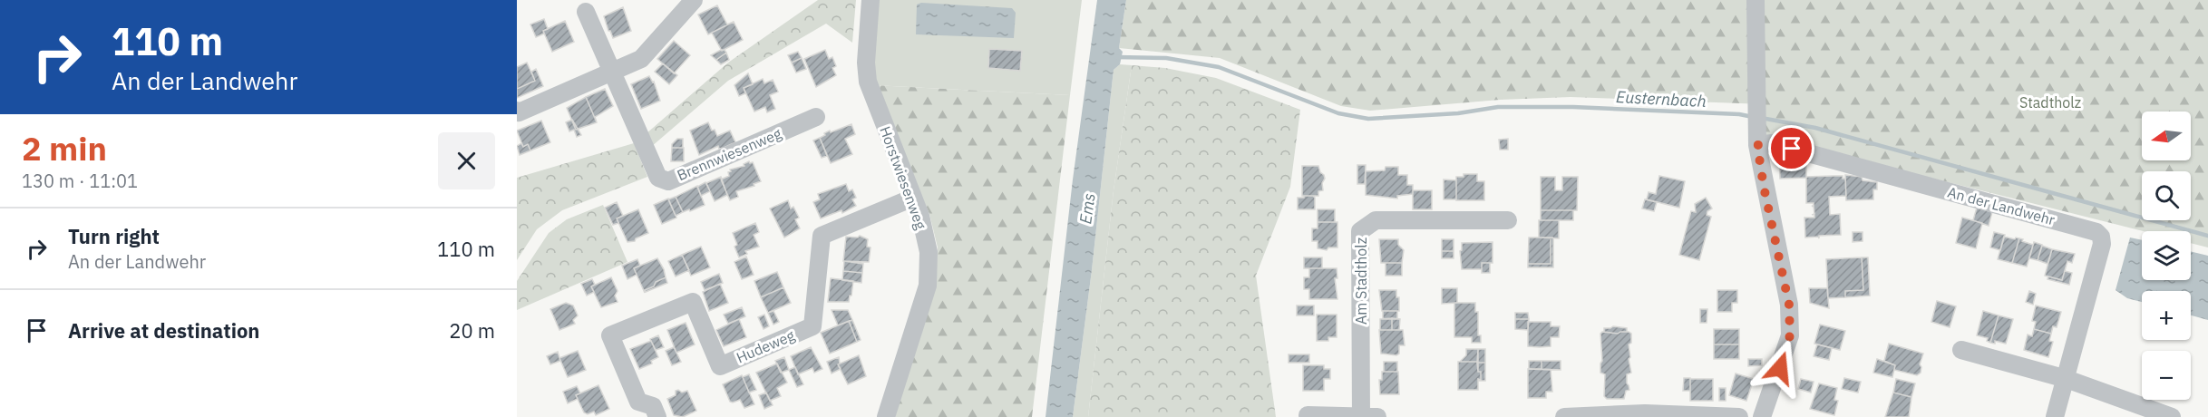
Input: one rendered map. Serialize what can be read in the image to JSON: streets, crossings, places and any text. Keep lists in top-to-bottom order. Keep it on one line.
{"streets":{"street":["Brennwiesenweg","Horstwiesenweg","An der Landwehr","Am Stadtholz","Hudeweg"]},"crossings":[["Horstwiesenweg","Hudeweg"]],"water":["Eusternbach","Ems"],"parks":["Stadtholz"],"north":"left","page":{"turn":["110 m","An der Landwehr"],"map_buttons":["+","−"],"heading":["2 min","130 m · 11:01"],"list":[{"name":"Turn right","note":"An der Landwehr","value":"110 m"},{"name":"Arrive at destination","value":"20 m"}]}}
